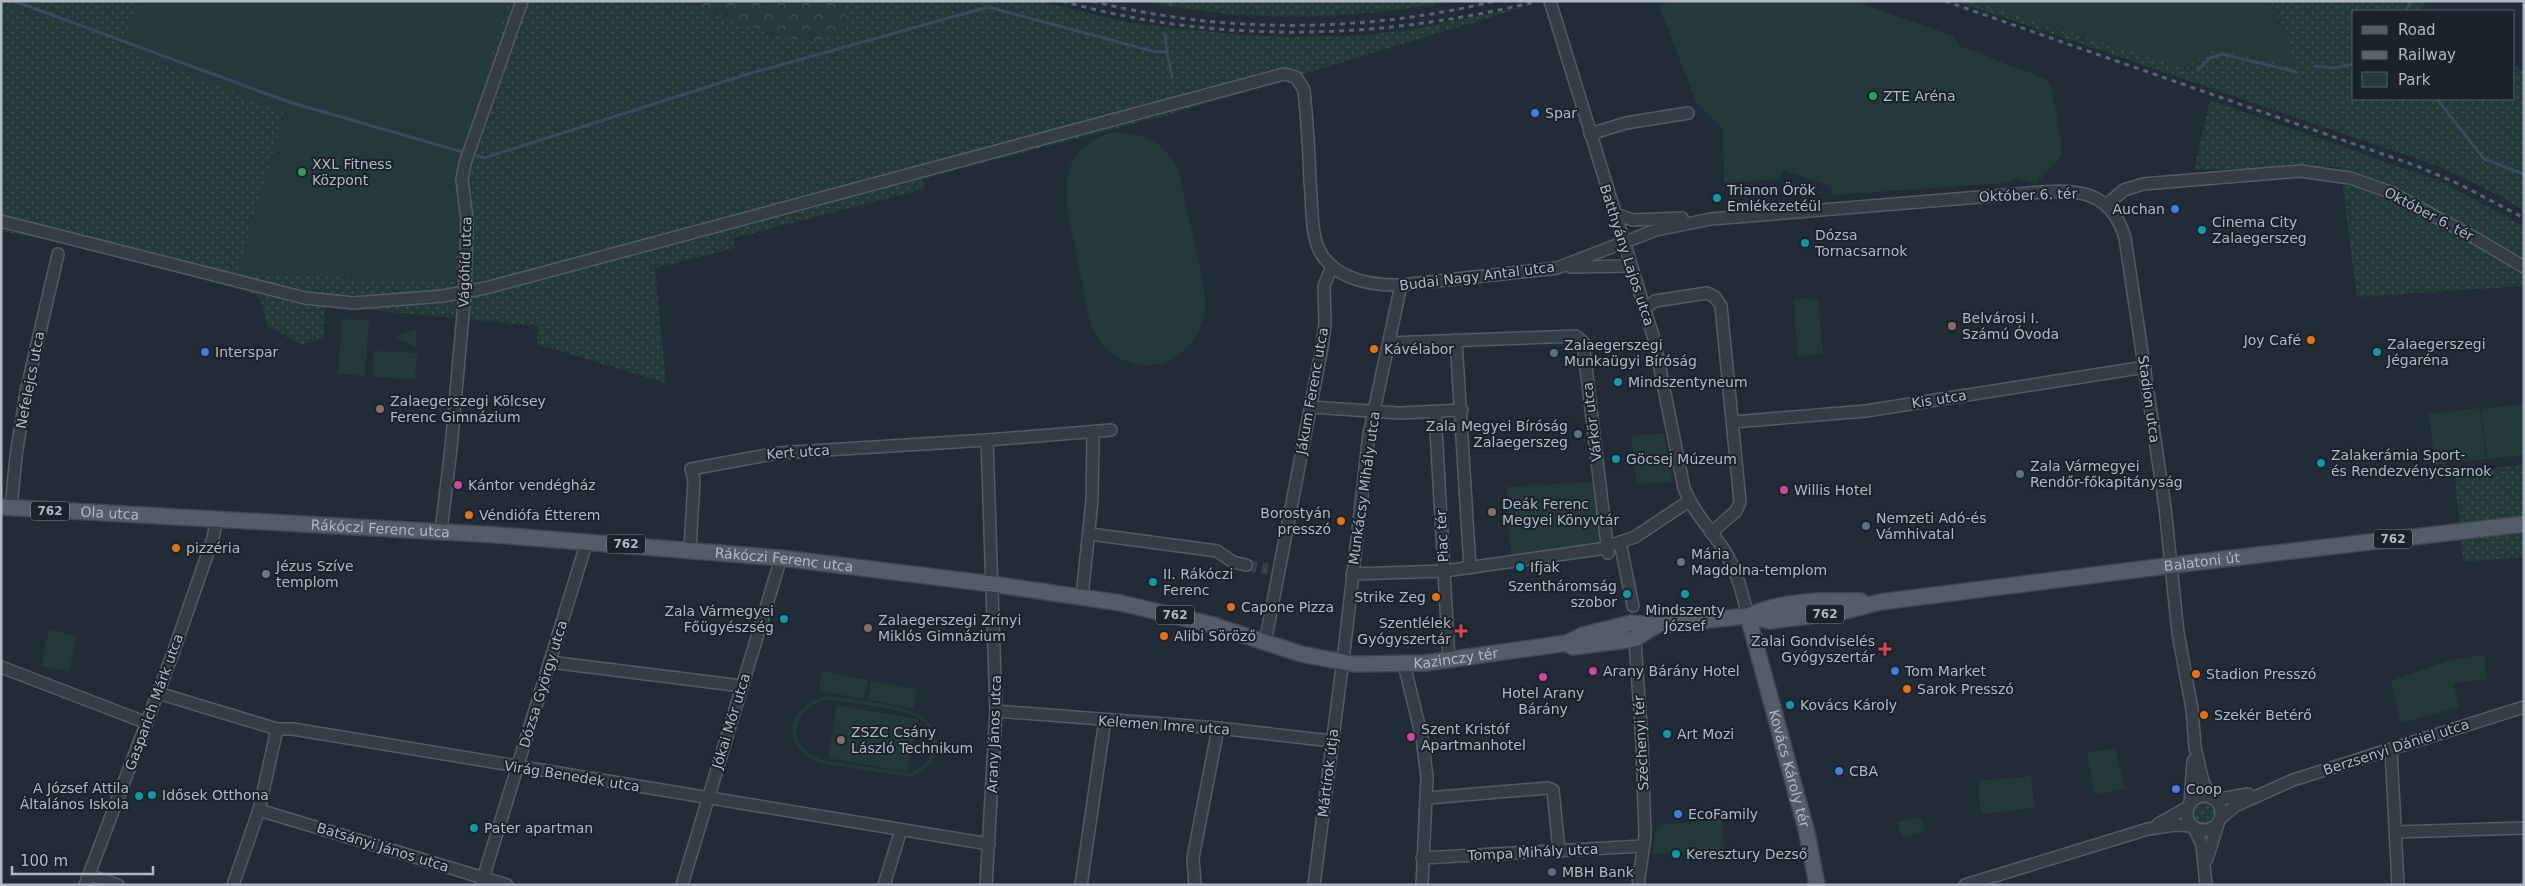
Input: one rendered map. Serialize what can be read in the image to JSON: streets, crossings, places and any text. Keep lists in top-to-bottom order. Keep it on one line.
{"streets":{"main road":["762","Ola utca","Rákóczi Ferenc utca","Balatoni út","Kazinczy tér","Kovács Károly tér"],"street":["Október 6. tér","Batthyány Lajos utca","Vágóhíd utca","Budai Nagy Antal utca","Nefelejcs utca","Jákum Ferenc utca","Kis utca","Stadion utca","Várkör utca","Kert utca","Munkácsy Mihály utca","Piac tér","Dózsa György utca","Gasparich Márk utca","Jókai Mór utca","Kelemen Imre utca","Arany János utca","Széchenyi tér","Berzsenyi Dániel utca","Mártírok útja","Virág Benedek utca","Batsányi János utca","Tompa Mihály utca"]},"crossings":[["Október 6. tér","Batthyány Lajos utca"],["Október 6. tér","Budai Nagy Antal utca"],["Október 6. tér","Stadion utca"],["Batthyány Lajos utca","Budai Nagy Antal utca"],["Batthyány Lajos utca","Balatoni út"],["Batthyány Lajos utca","Kazinczy tér"],["Batthyány Lajos utca","Kovács Károly tér"],["Vágóhíd utca","Rákóczi Ferenc utca"],["Budai Nagy Antal utca","Jákum Ferenc utca"],["Budai Nagy Antal utca","Munkácsy Mihály utca"],["Nefelejcs utca","Ola utca"],["Jákum Ferenc utca","Rákóczi Ferenc utca"],["Kis utca","Stadion utca"],["Stadion utca","Balatoni út"],["Stadion utca","Berzsenyi Dániel utca"],["Várkör utca","Munkácsy Mihály utca"],["Várkör utca","Piac tér"],["Kert utca","Rákóczi Ferenc utca"],["Munkácsy Mihály utca","Rákóczi Ferenc utca"],["Munkácsy Mihály utca","Kazinczy tér"],["Munkácsy Mihály utca","Mártírok útja"],["Ola utca","Rákóczi Ferenc utca"],["Ola utca","Gasparich Márk utca"],["Rákóczi Ferenc utca","Kazinczy tér"],["Rákóczi Ferenc utca","Dózsa György utca"],["Rákóczi Ferenc utca","Gasparich Márk utca"],["Rákóczi Ferenc utca","Jókai Mór utca"],["Rákóczi Ferenc utca","Arany János utca"],["Rákóczi Ferenc utca","Mártírok útja"],["Piac tér","Kazinczy tér"],["Balatoni út","Kazinczy tér"],["Balatoni út","Kovács Károly tér"],["Kazinczy tér","Széchenyi tér"],["Kazinczy tér","Kovács Károly tér"],["Kazinczy tér","Mártírok útja"],["Dózsa György utca","Virág Benedek utca"],["Dózsa György utca","Batsányi János utca"],["Gasparich Márk utca","Virág Benedek utca"],["Jókai Mór utca","Virág Benedek utca"],["Kelemen Imre utca","Arany János utca"],["Kelemen Imre utca","Mártírok útja"],["Arany János utca","Virág Benedek utca"],["Széchenyi tér","Tompa Mihály utca"]],"places":{"other":["ZTE Aréna","Spar","XXL Fitness Központ","Trianon Örök Emlékezetéül","Auchan","Cinema City Zalaegerszeg","Dózsa Tornacsarnok","Belvárosi I. Számú Óvoda","Joy Café","Kávélabor","Interspar","Zalaegerszegi Jégaréna","Zalaegerszegi Munkaügyi Bíróság","Mindszentyneum","Zalaegerszegi Kölcsey Ferenc Gimnázium","Zala Megyei Bíróság Zalaegerszeg","Göcsej Múzeum","Zalakerámia Sport- és Rendezvénycsarnok","Zala Vármegyei Rendőr-főkapitányság","Kántor vendégház","Willis Hotel","Deák Ferenc Megyei Könyvtár","Véndiófa Étterem","Borostyán presszó","Nemzeti Adó-és Vámhivatal","pizzéria","Mária Magdolna-templom","Ifjak","Jézus Szíve templom","II. Rákóczi Ferenc","Szentháromság szobor","Mindszenty József","Strike Zeg","Capone Pizza","Zala Vármegyei Főügyészség","Zalaegerszegi Zrínyi Miklós Gimnázium","Alibi Söröző","Arany Bárány Hotel","Tom Market","Stadion Presszó","Hotel Arany Bárány","Sarok Presszó","Kovács Károly","Szekér Betérő","Art Mozi","Szent Kristóf Apartmanhotel","ZSZC Csány László Technikum","CBA","Coop","Idősek Otthona","A József Attila Általános Iskola","EcoFamily","Pater apartman","Keresztury Dezső","MBH Bank"],"health":["Szentlélek Gyógyszertár","Zalai Gondviselés Gyógyszertár"]},"legend":["Road","Railway","Park"],"scale_bar":"100 m"}
